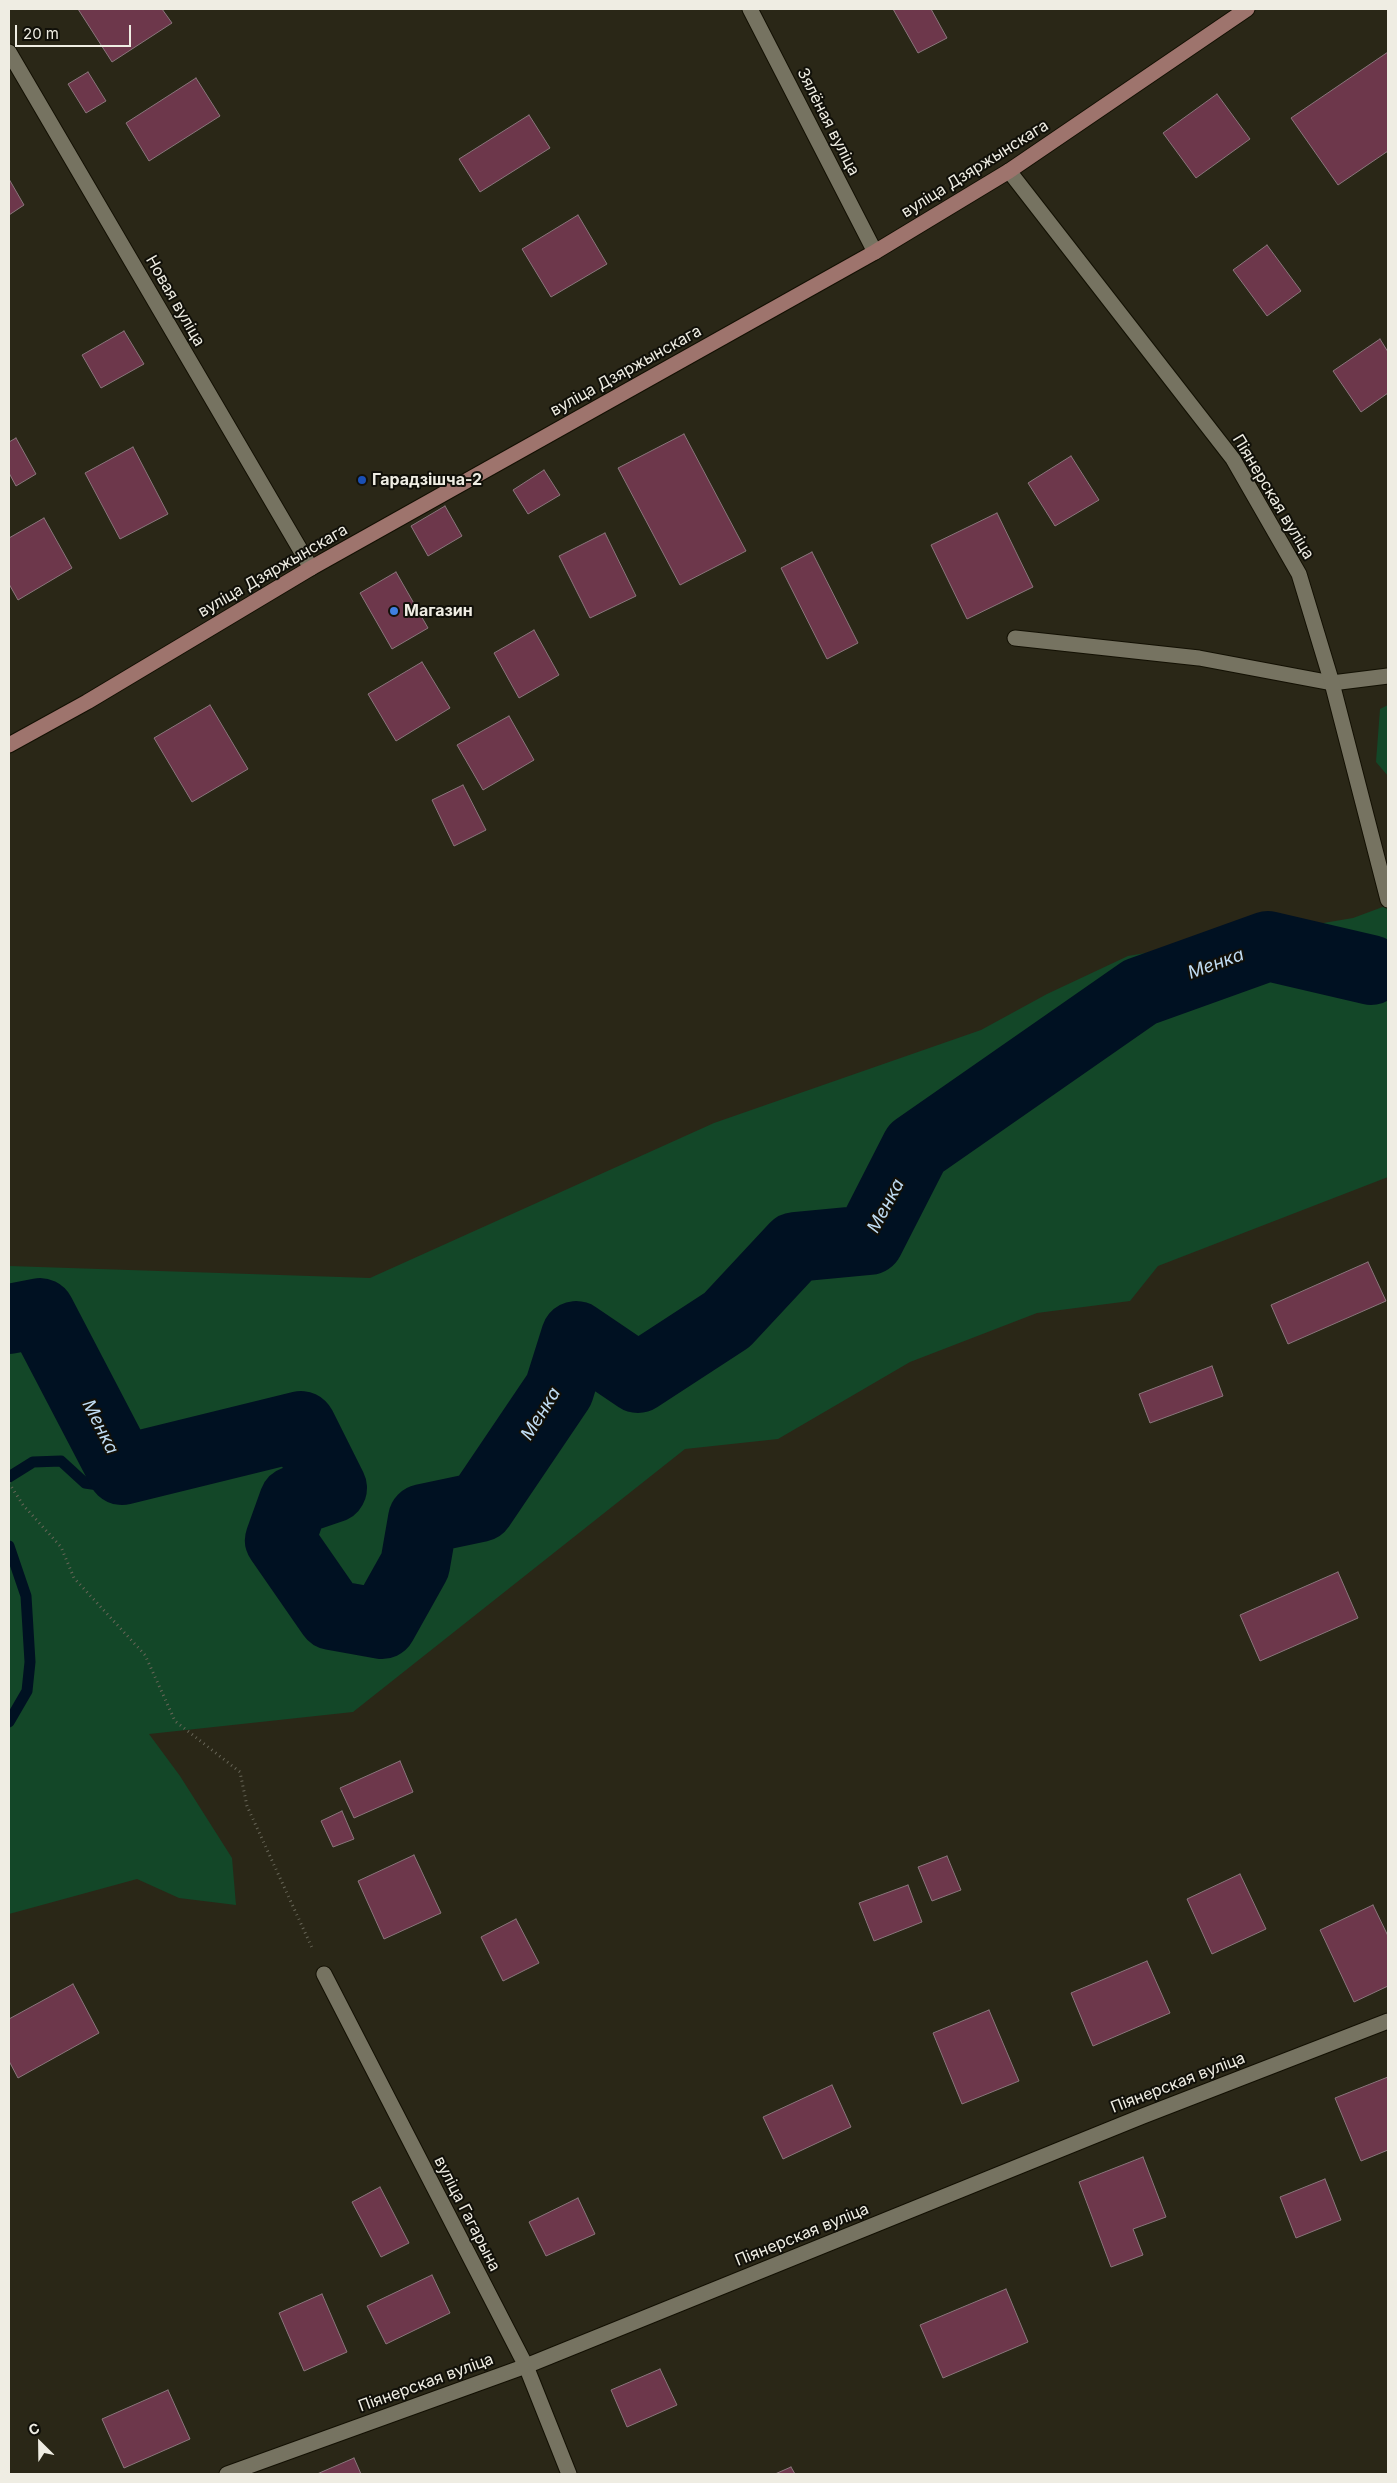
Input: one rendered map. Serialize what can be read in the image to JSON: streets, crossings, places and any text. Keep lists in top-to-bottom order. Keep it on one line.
{"streets":{"street":["Зялёная вуліца","вуліца Дзяржынскага","Новая вуліца","Піянерская вуліца","вуліца Гагарына"]},"crossings":[["Зялёная вуліца","вуліца Дзяржынскага"],["вуліца Дзяржынскага","Новая вуліца"],["вуліца Дзяржынскага","Піянерская вуліца"],["Піянерская вуліца","вуліца Гагарына"]],"water":["Менка"],"places":["Гарадзішча-2","Магазин"],"scale_bar":"20 m","north":"top left"}
